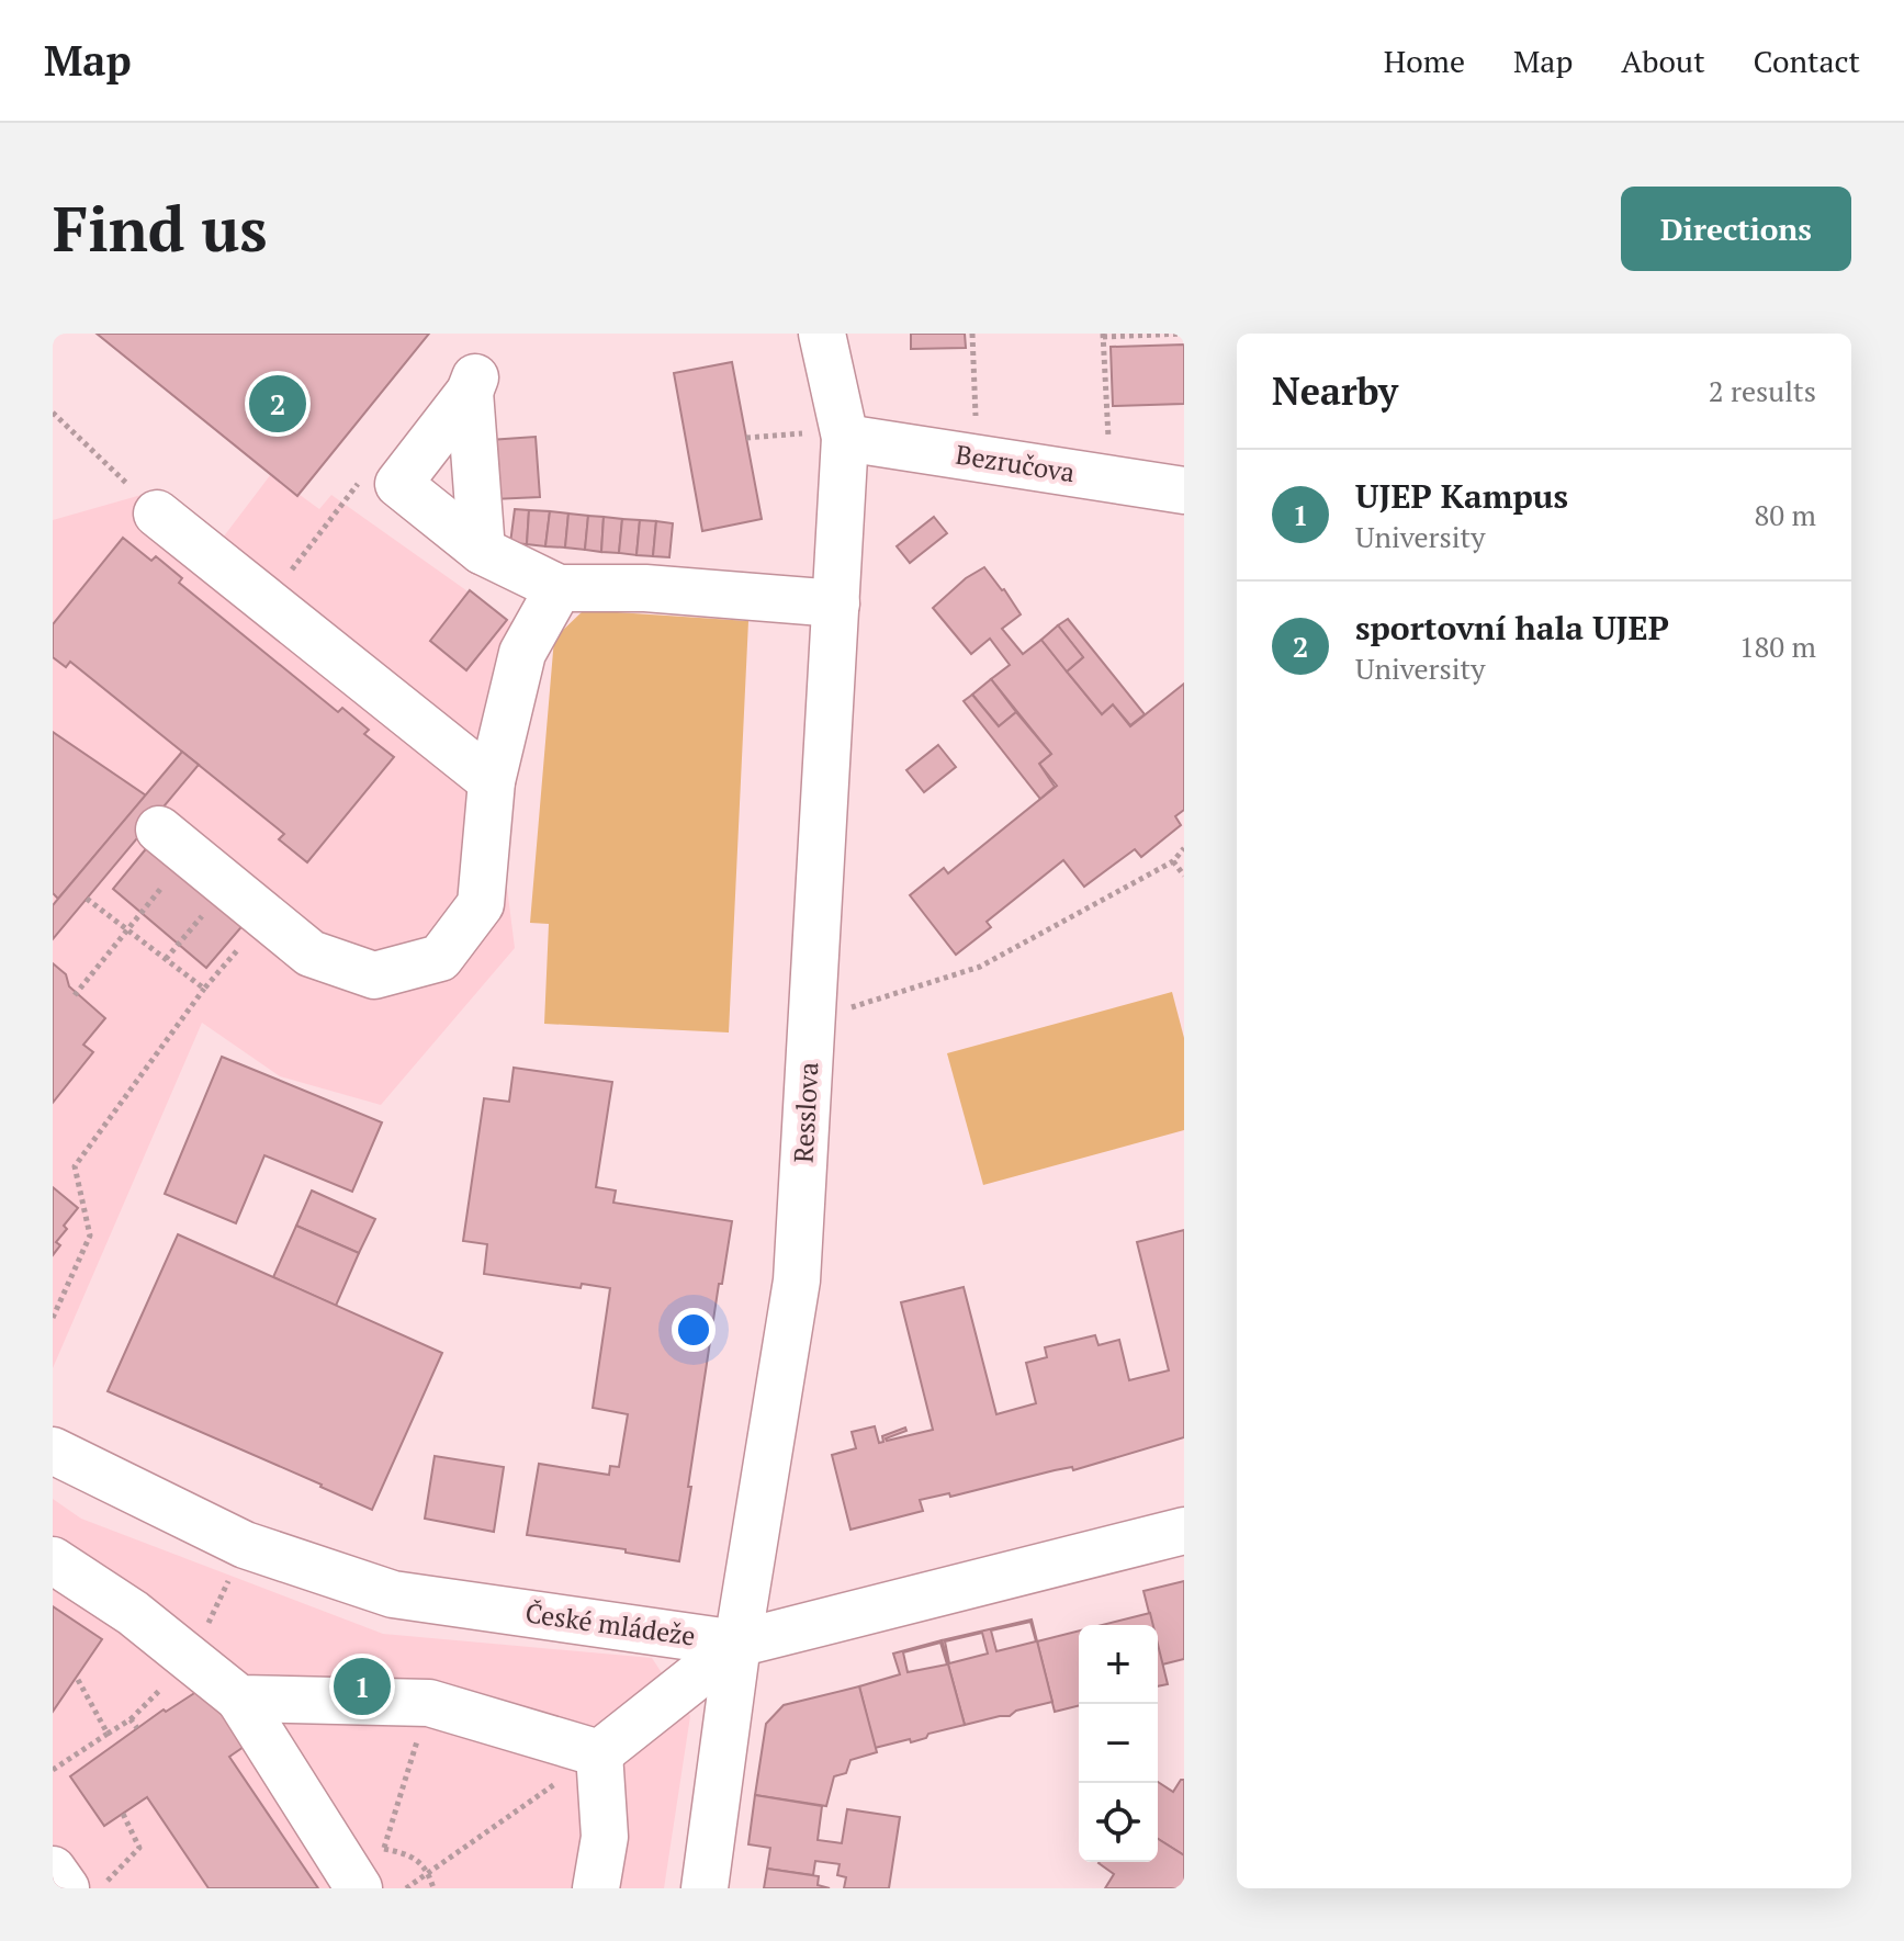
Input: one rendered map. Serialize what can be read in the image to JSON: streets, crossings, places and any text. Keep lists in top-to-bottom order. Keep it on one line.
{"streets":{"street":["Bezručova","Resslova","České mládeže"]},"crossings":[["Bezručova","Resslova"],["Resslova","České mládeže"]],"page":{"header":"Map","nav":["Home","Map","About","Contact"],"buttons":"Directions","title":"Find us","heading":["Nearby","2 results"],"pins":["2","1"],"list":[{"mark":"1","name":"UJEP Kampus","note":"University","value":"80 m"},{"mark":"2","name":"sportovní hala UJEP","note":"University","value":"180 m"}],"map_buttons":["+","−"]}}
